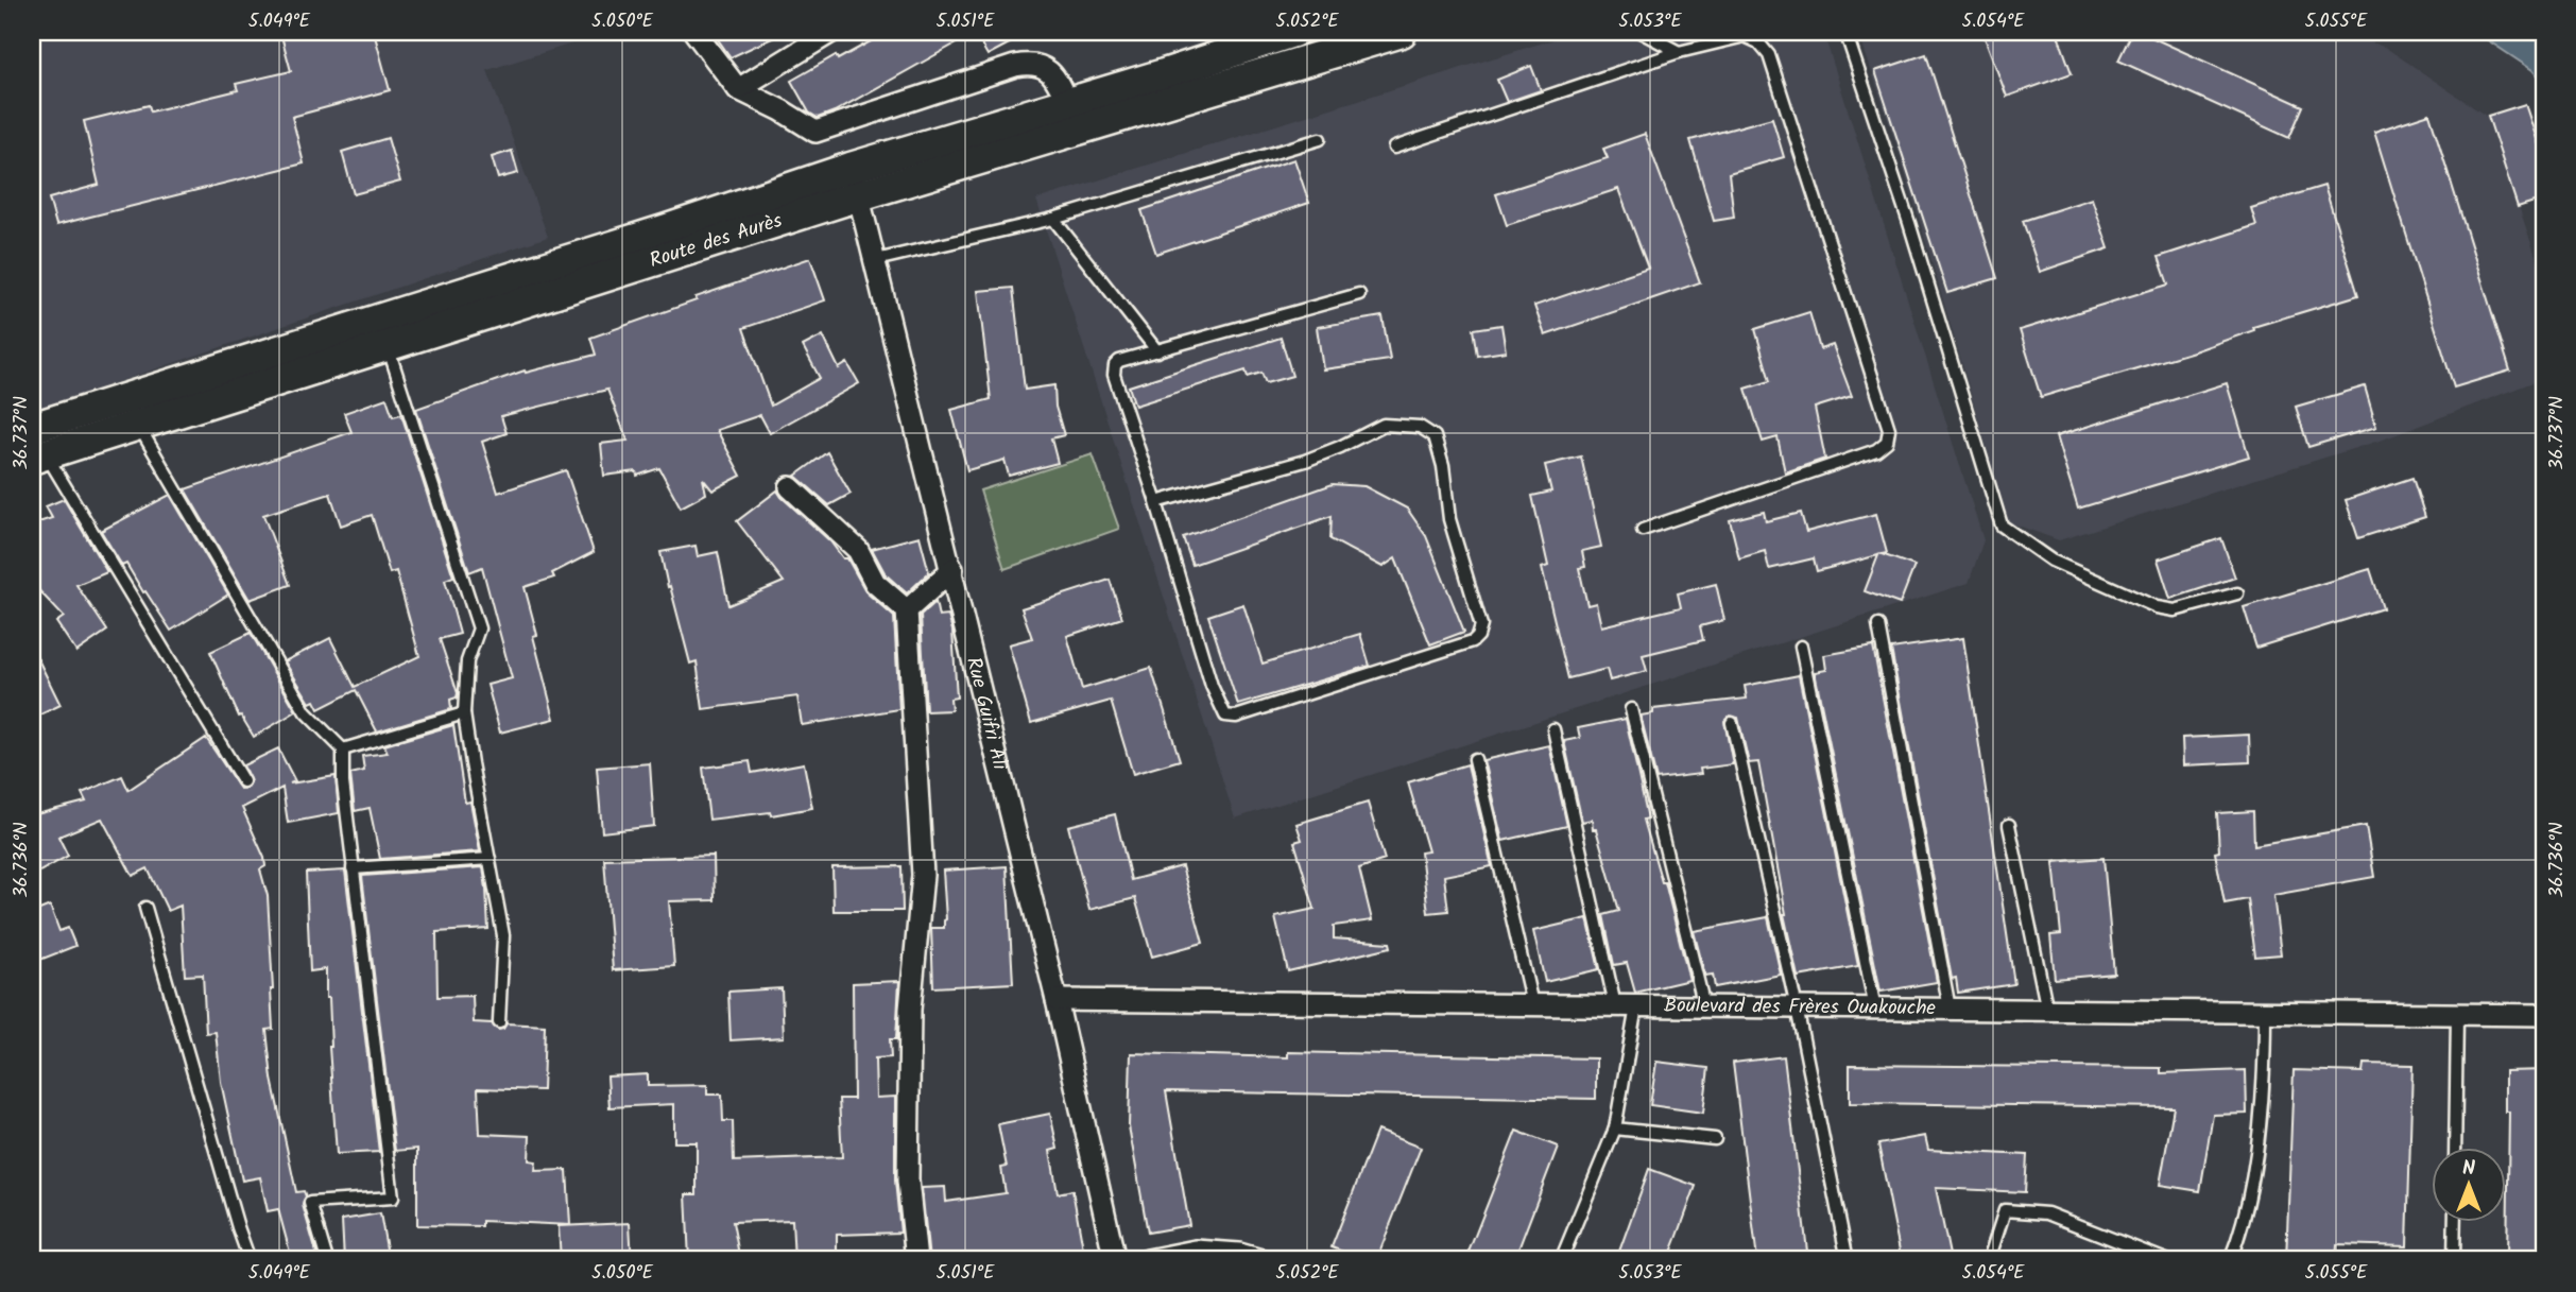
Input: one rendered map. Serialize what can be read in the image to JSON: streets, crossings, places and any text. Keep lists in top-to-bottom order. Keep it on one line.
{"streets":{"street":["Route des Aurès","Rue Guifri Ali","Boulevard des Frères Ouakouche"]},"crossings":[["Route des Aurès","Rue Guifri Ali"],["Rue Guifri Ali","Boulevard des Frères Ouakouche"]],"north":"top","coordinates":["5.049°E","5.050°E","5.051°E","5.052°E","5.053°E","5.054°E","5.055°E","36.737°N","36.736°N"]}
